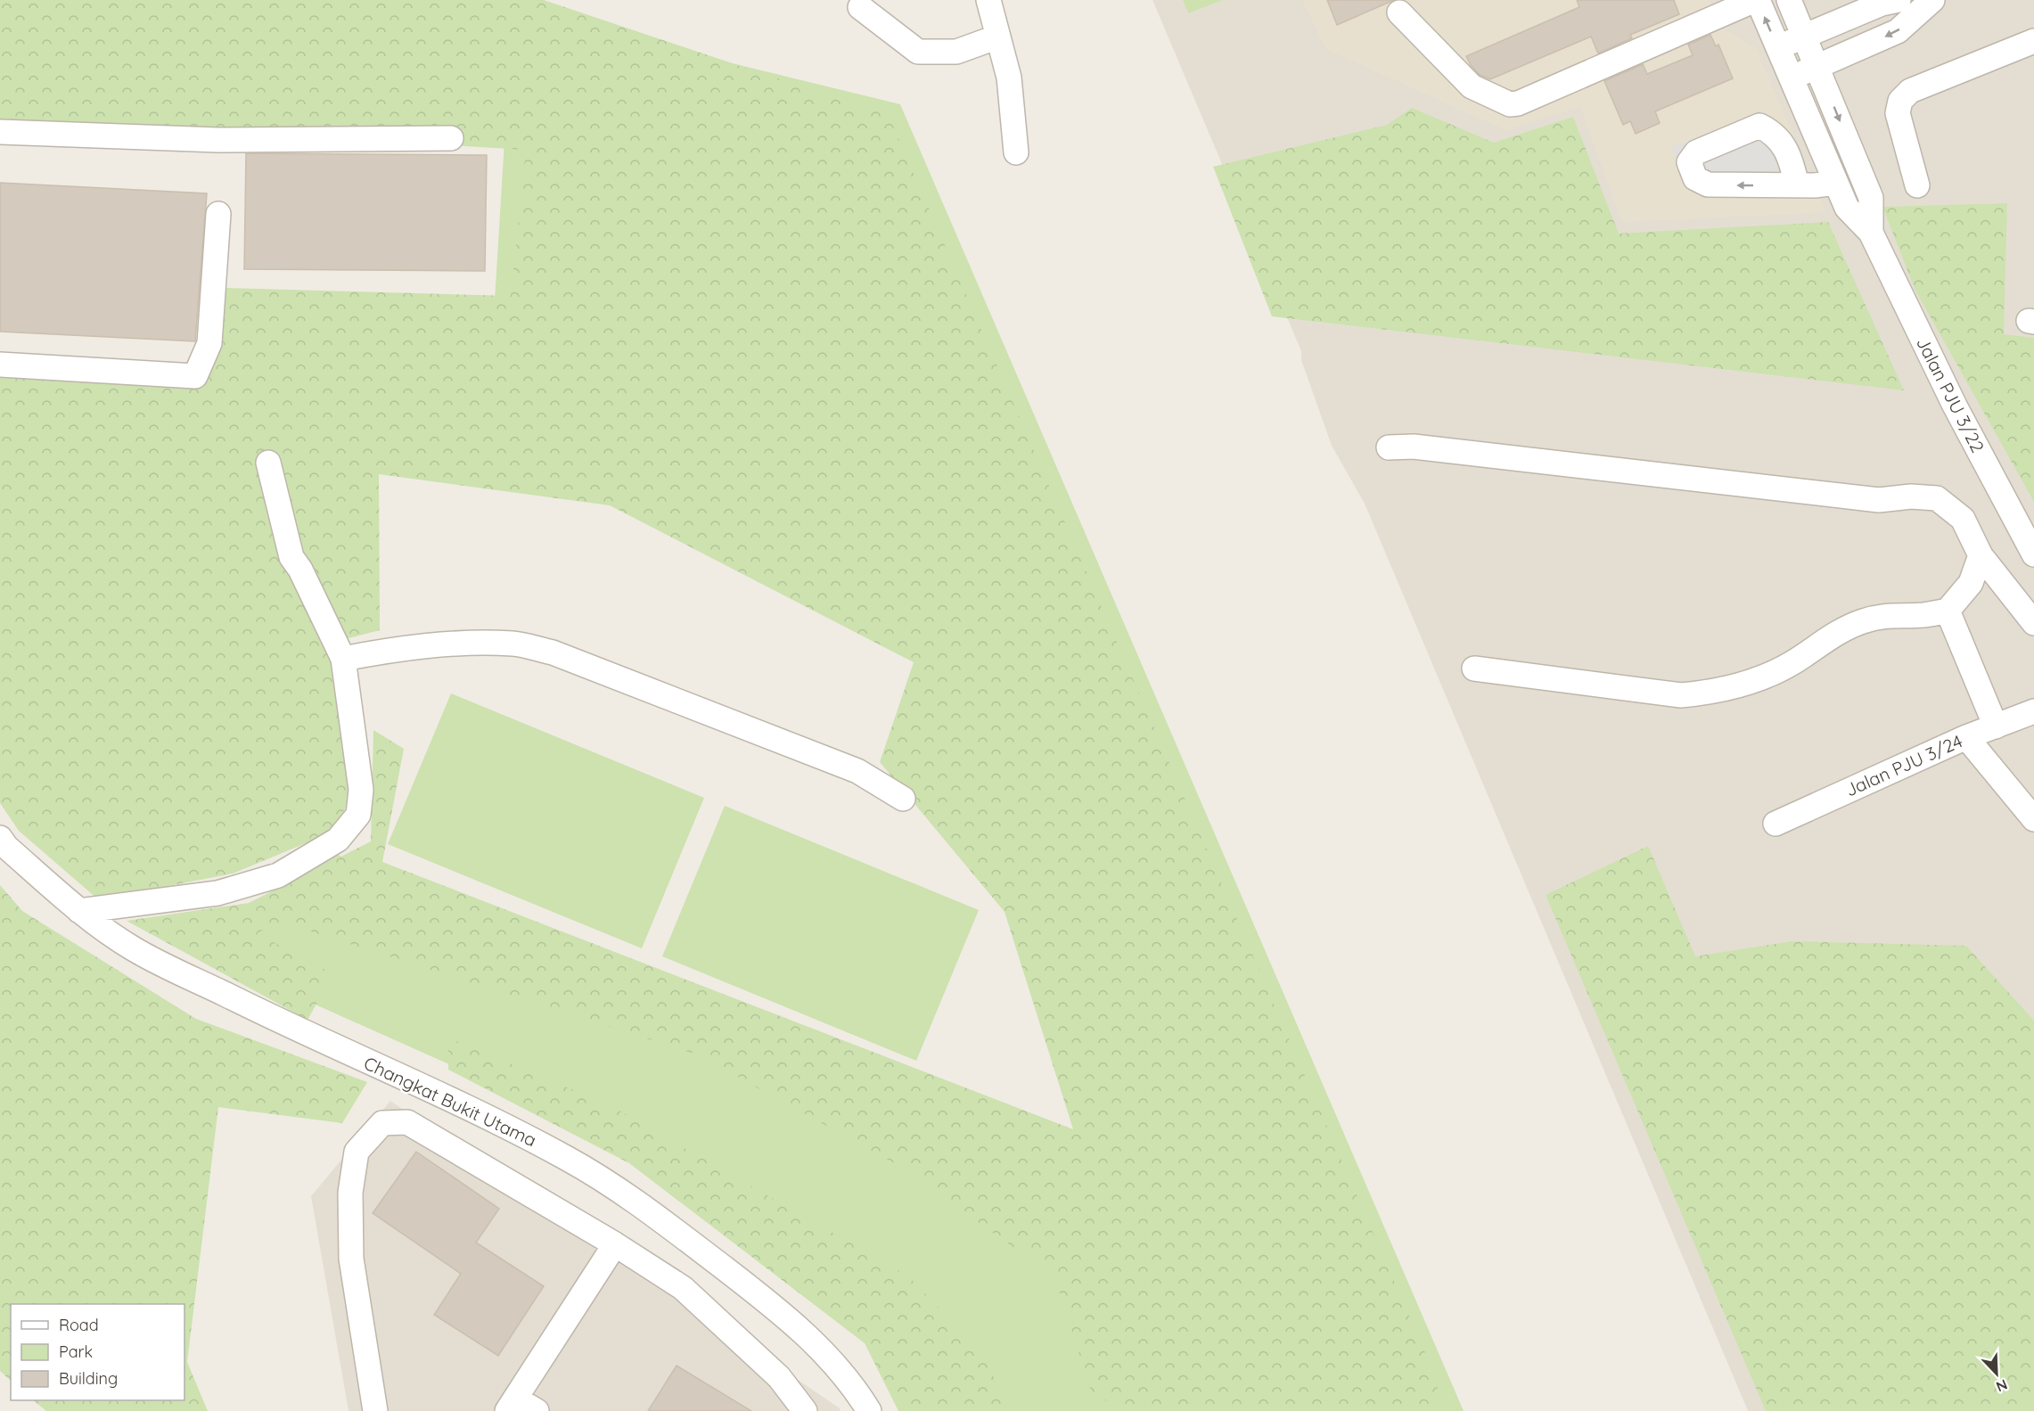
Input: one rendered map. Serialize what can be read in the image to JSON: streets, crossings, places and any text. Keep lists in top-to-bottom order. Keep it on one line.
{"streets":{"street":["Jalan PJU 3/22","Jalan PJU 3/24","Changkat Bukit Utama"]},"legend":["Road","Park","Building"],"north":"bottom right"}
